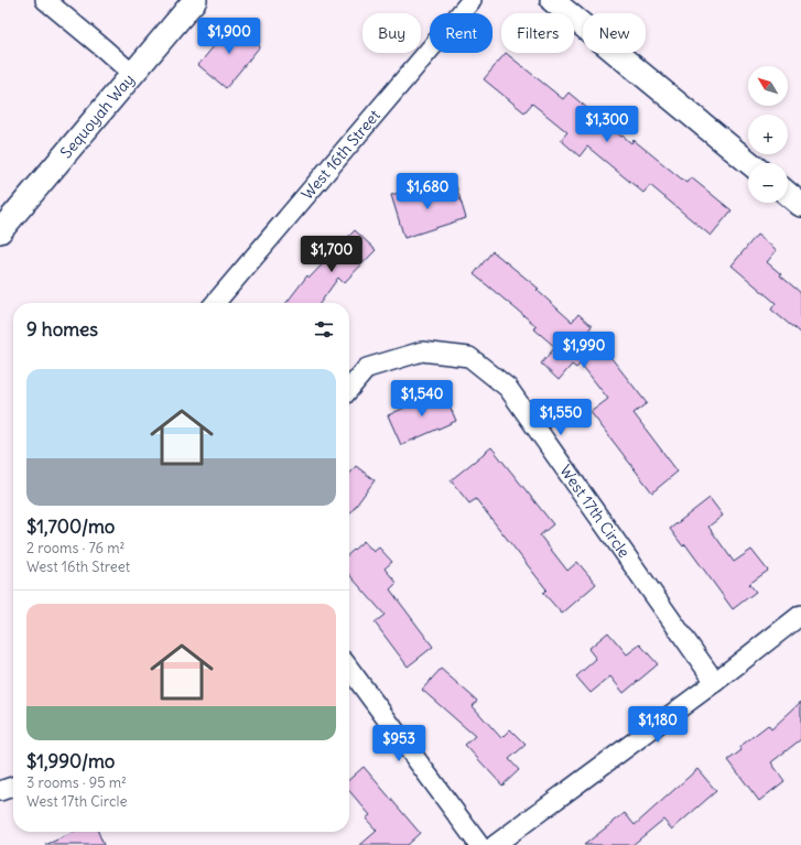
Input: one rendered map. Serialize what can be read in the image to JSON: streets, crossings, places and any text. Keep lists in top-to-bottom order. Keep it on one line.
{"streets":{"street":["Sequoyah Way","West 16th Street","West 17th Circle"]},"north":"top left","page":{"chip":["Buy","Rent","Filters","New"],"price":["$1,900","$1,300","$1,680","$1,700","$1,990","$1,540","$1,550","$1,180","$953"],"map_buttons":["+","−"],"heading":"9 homes","list":[{"name":"$1,700/mo","note":"2 rooms · 76 m² · West 16th Street"},{"name":"$1,990/mo","note":"3 rooms · 95 m² · West 17th Circle"}]}}
